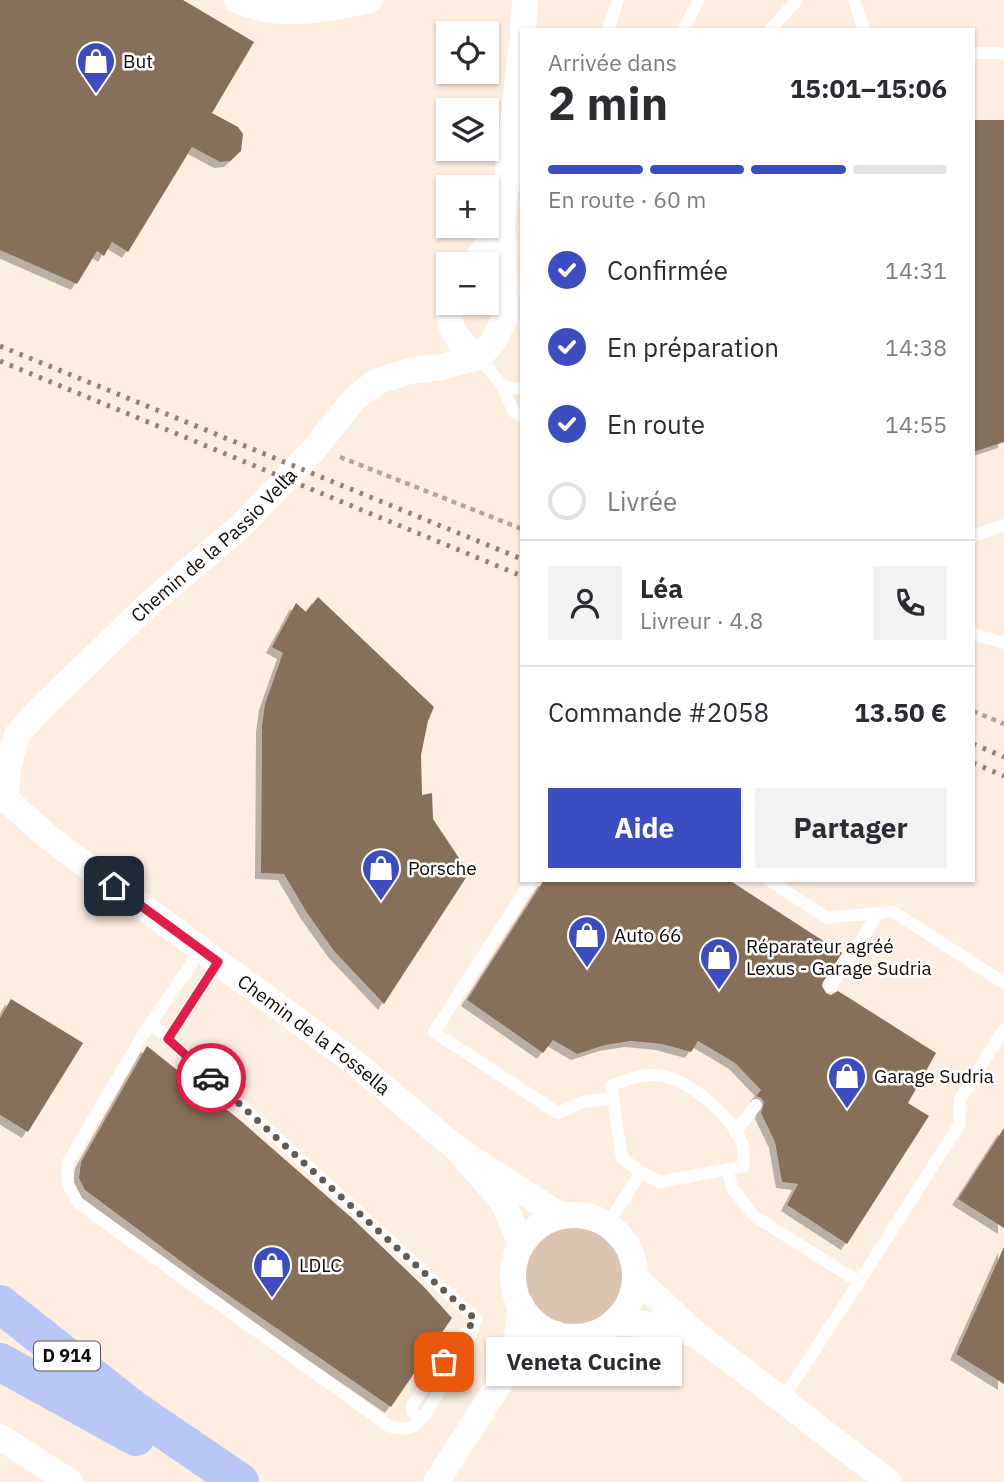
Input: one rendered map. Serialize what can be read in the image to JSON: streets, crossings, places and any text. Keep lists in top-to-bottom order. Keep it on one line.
{"streets":{"main road":["D 914"],"street":["Chemin de la Passio Vella","Chemin de la Fossella"]},"crossings":[["Chemin de la Passio Vella","Chemin de la Fossella"]],"places":{"shop":["But","Porsche","Auto 66","Réparateur agréé Lexus - Garage Sudria","Garage Sudria","LDLC"],"other":["Veneta Cucine"]},"page":{"map_buttons":["+","−"],"heading":["2 min","Arrivée dans","15:01–15:06"],"panel":["Léa","Livreur · 4.8","Commande #2058","13.50 €"],"bar":"En route · 60 m","list":[["Confirmée","14:31"],["En préparation","14:38"],["En route","14:55"],"Livrée"],"buttons":["Aide","Partager"],"bubble":"Veneta Cucine"}}
